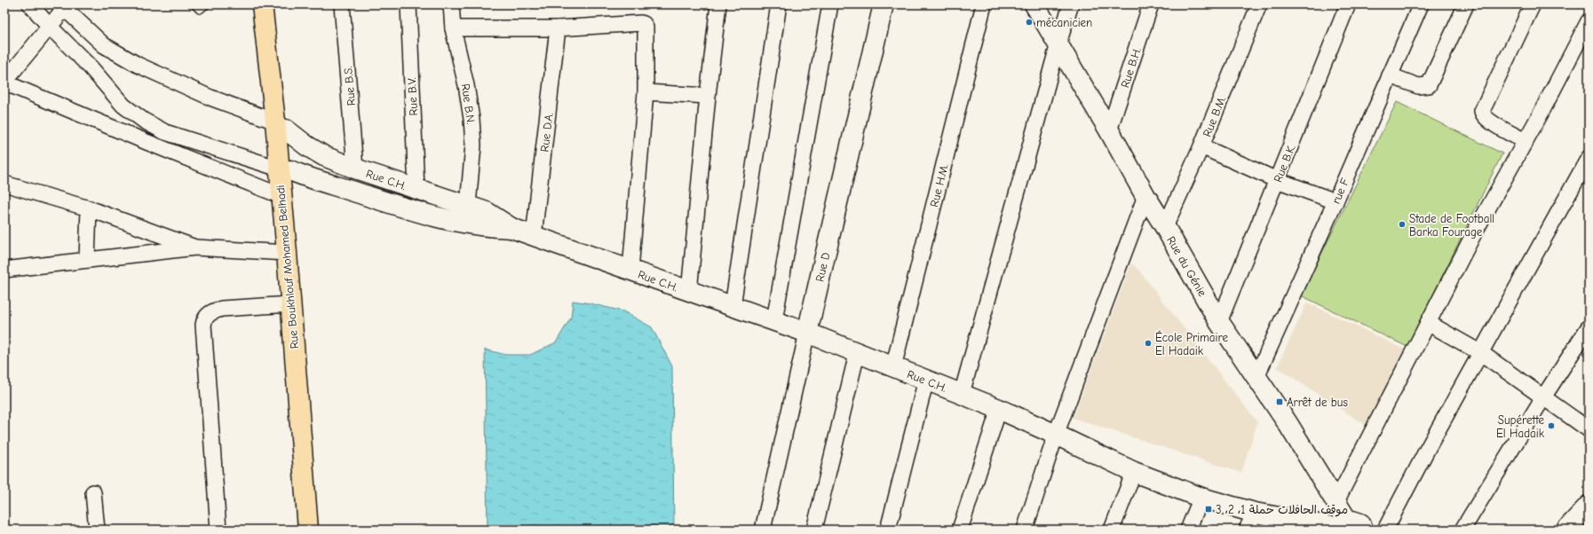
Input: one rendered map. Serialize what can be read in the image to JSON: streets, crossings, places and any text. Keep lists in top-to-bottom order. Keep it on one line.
{"streets":{"main road":["Rue Boukhlouf Mohamed Belhadi"],"street":["Rue B.H.","Rue B.S.","Rue B.V.","Rue B.N.","Rue B.M.","Rue D.A.","Rue B.K.","Rue C.H.","Rue H.M.","rue F","Rue du Génie","Rue D"]},"crossings":[["Rue B.H.","Rue du Génie"],["Rue B.S.","Rue C.H."],["Rue B.V.","Rue C.H."],["Rue B.N.","Rue C.H."],["Rue B.M.","Rue du Génie"],["Rue D.A.","Rue C.H."],["Rue B.K.","Rue du Génie"],["Rue C.H.","Rue H.M."],["Rue C.H.","Rue du Génie"],["Rue C.H.","Rue Boukhlouf Mohamed Belhadi"],["Rue C.H.","Rue D"],["rue F","Rue du Génie"]],"places":{"other":["mécanicien","Stade de Football Barka Fourage","École Primaire El Hadaik","Supérette El Hadaik"],"transit":["Arrêt de bus","موقف الحافلات حملة 1، 2، 3"]}}
